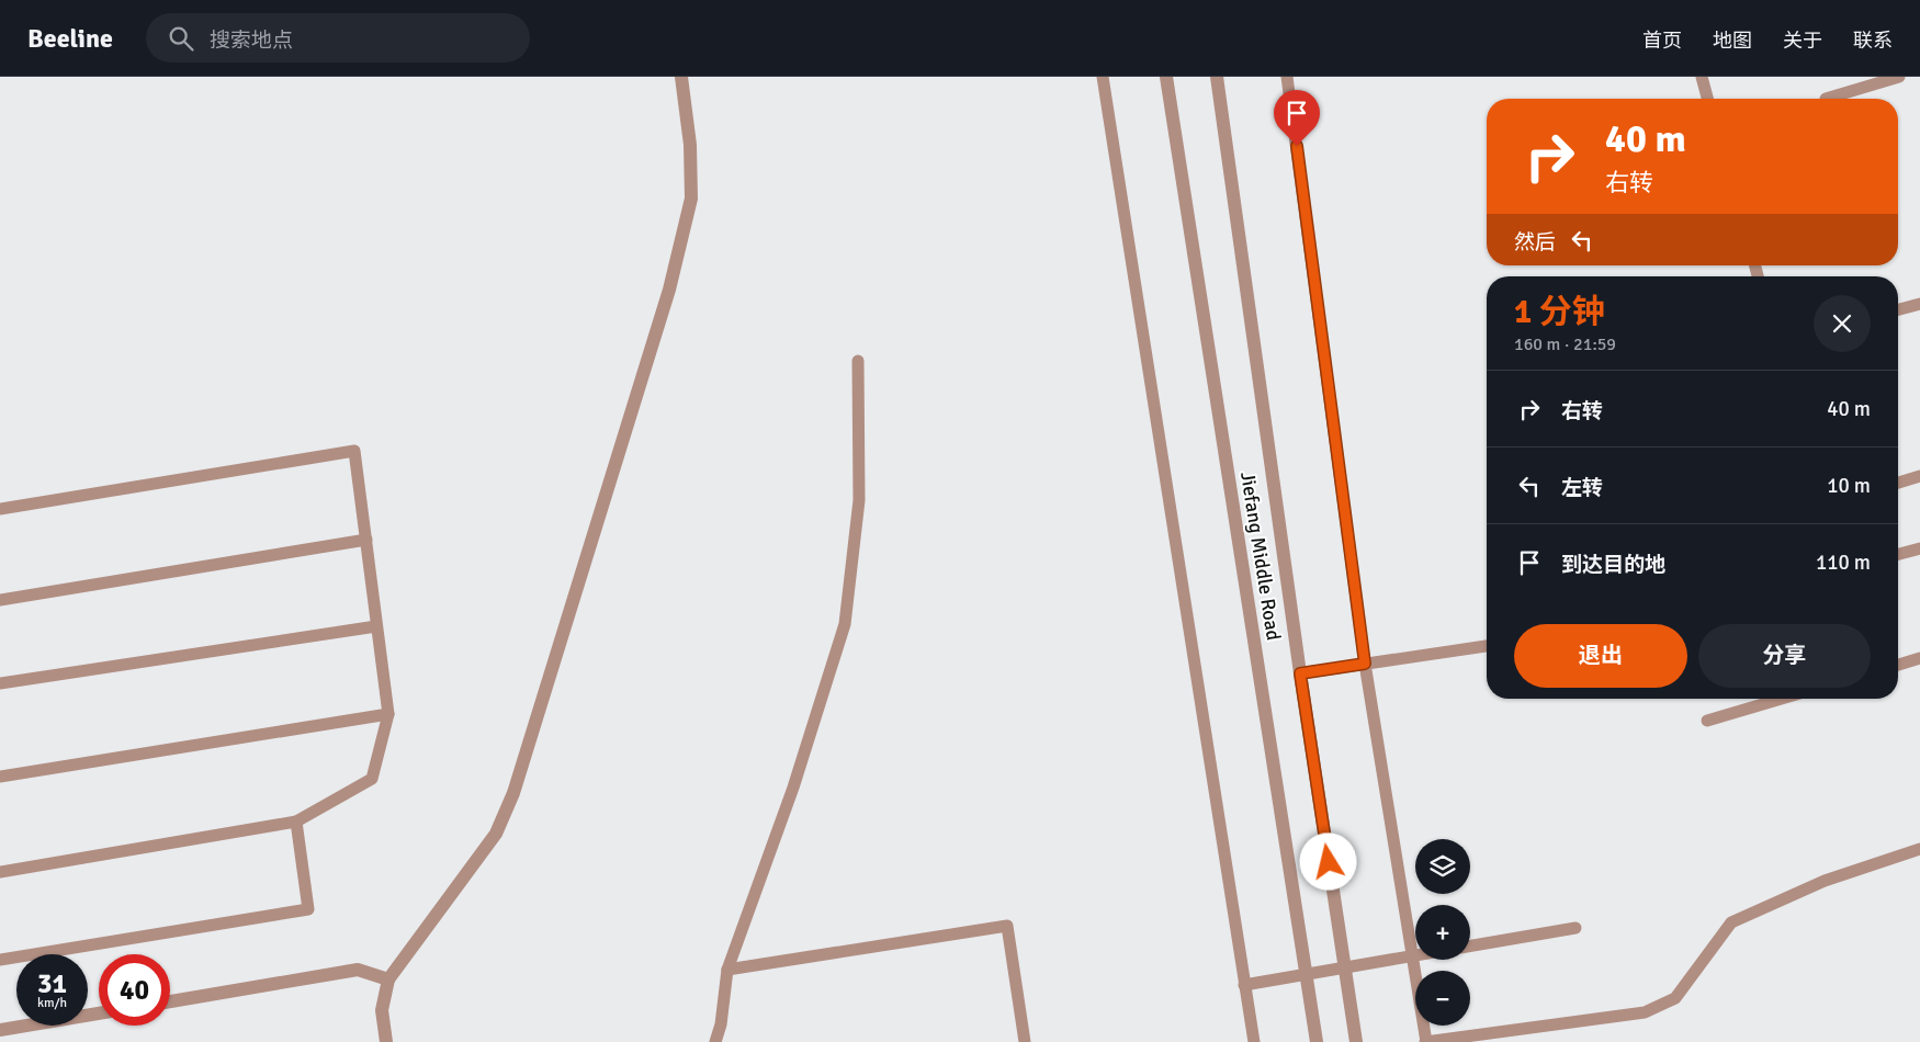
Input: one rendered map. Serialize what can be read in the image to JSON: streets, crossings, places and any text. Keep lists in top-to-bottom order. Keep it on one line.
{"streets":{"street":["Jiefang Middle Road"]},"page":{"header":"Beeline","search":"搜索地点","nav":["首页","地图","关于","联系"],"turn":["40 m","右转"],"then":"然后","heading":["1 分钟","160 m · 21:59"],"list":[{"name":"右转","value":"40 m"},{"name":"左转","value":"10 m"},{"name":"到达目的地","value":"110 m"}],"buttons":["退出","分享"],"map_buttons":["+","−"],"speed":"31 km/h","limit":"40"}}
